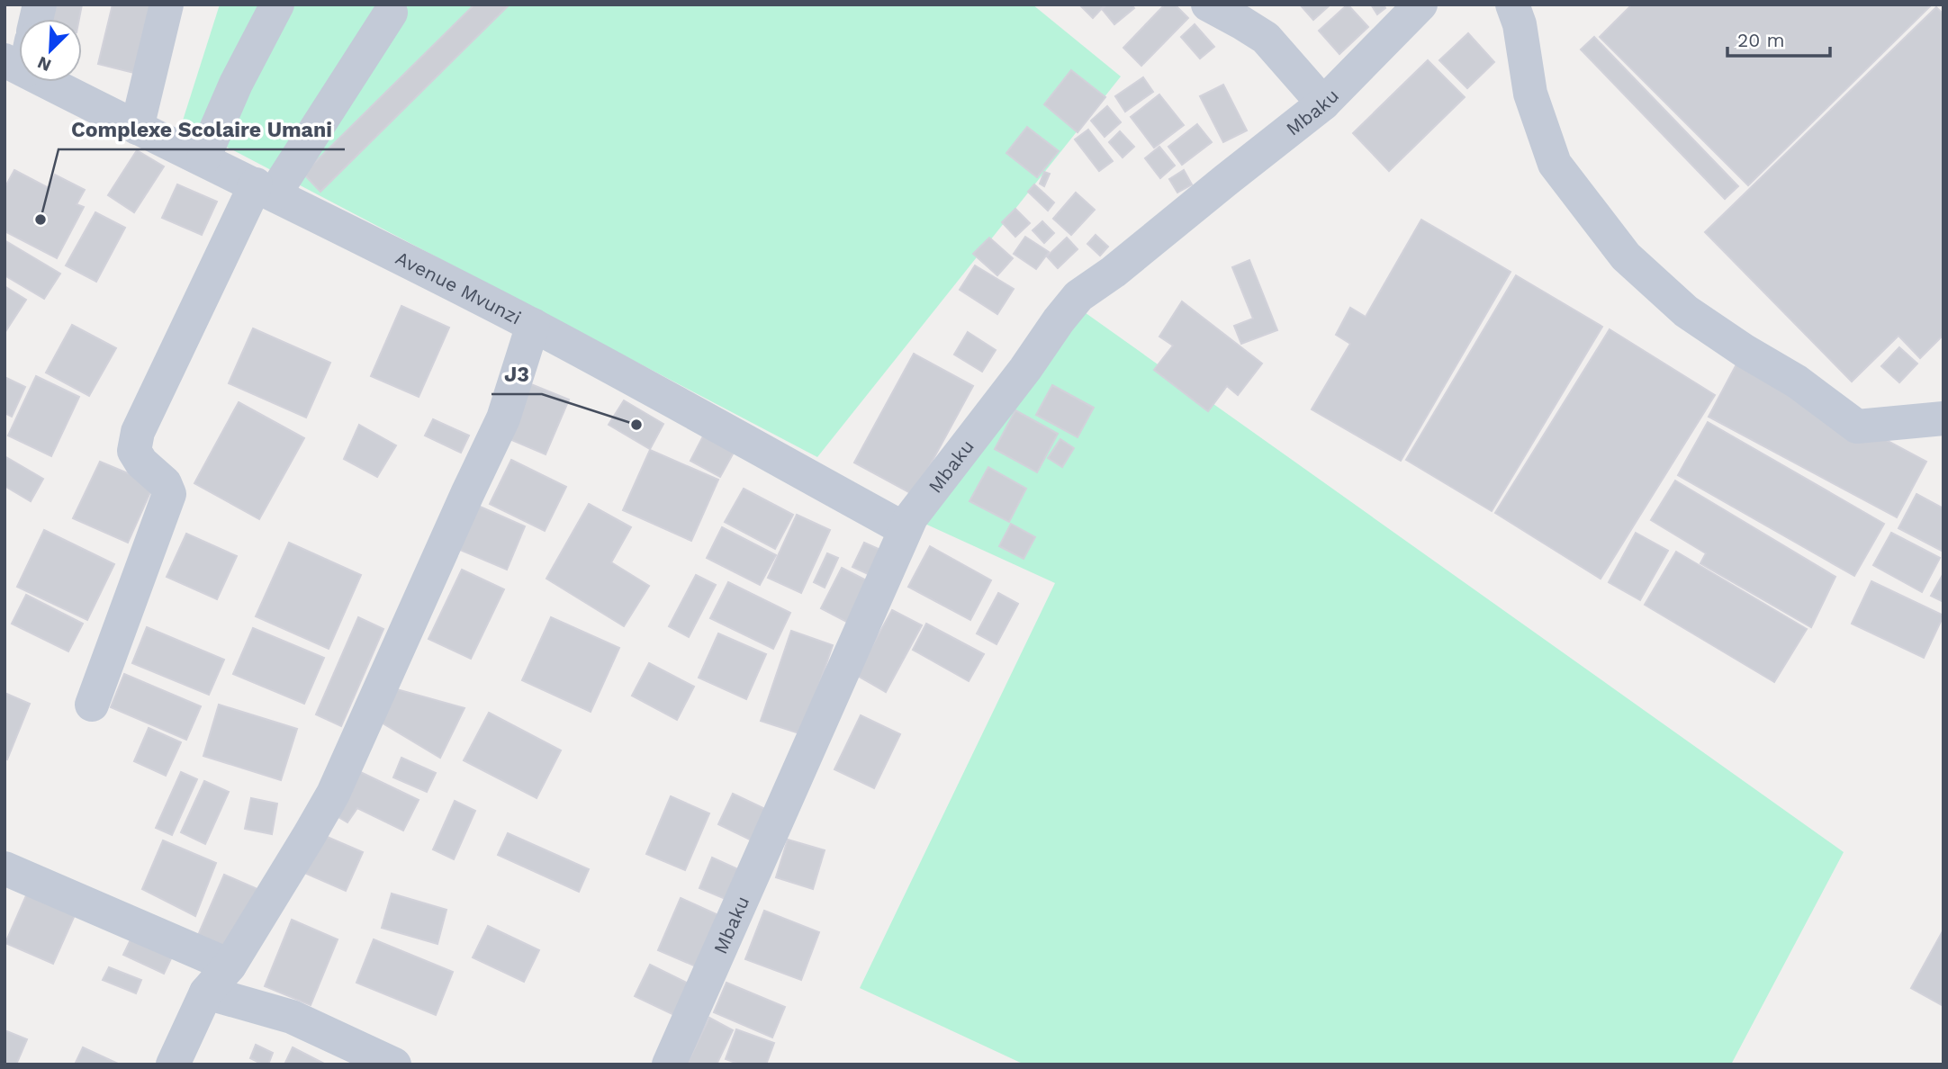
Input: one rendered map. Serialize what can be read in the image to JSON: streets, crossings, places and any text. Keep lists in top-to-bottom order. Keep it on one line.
{"streets":{"street":["Mbaku","Avenue Mvunzi"]},"crossings":[["Mbaku","Avenue Mvunzi"]],"places":["Complexe Scolaire Umani","J3"],"scale_bar":"20 m","north":"bottom left"}
